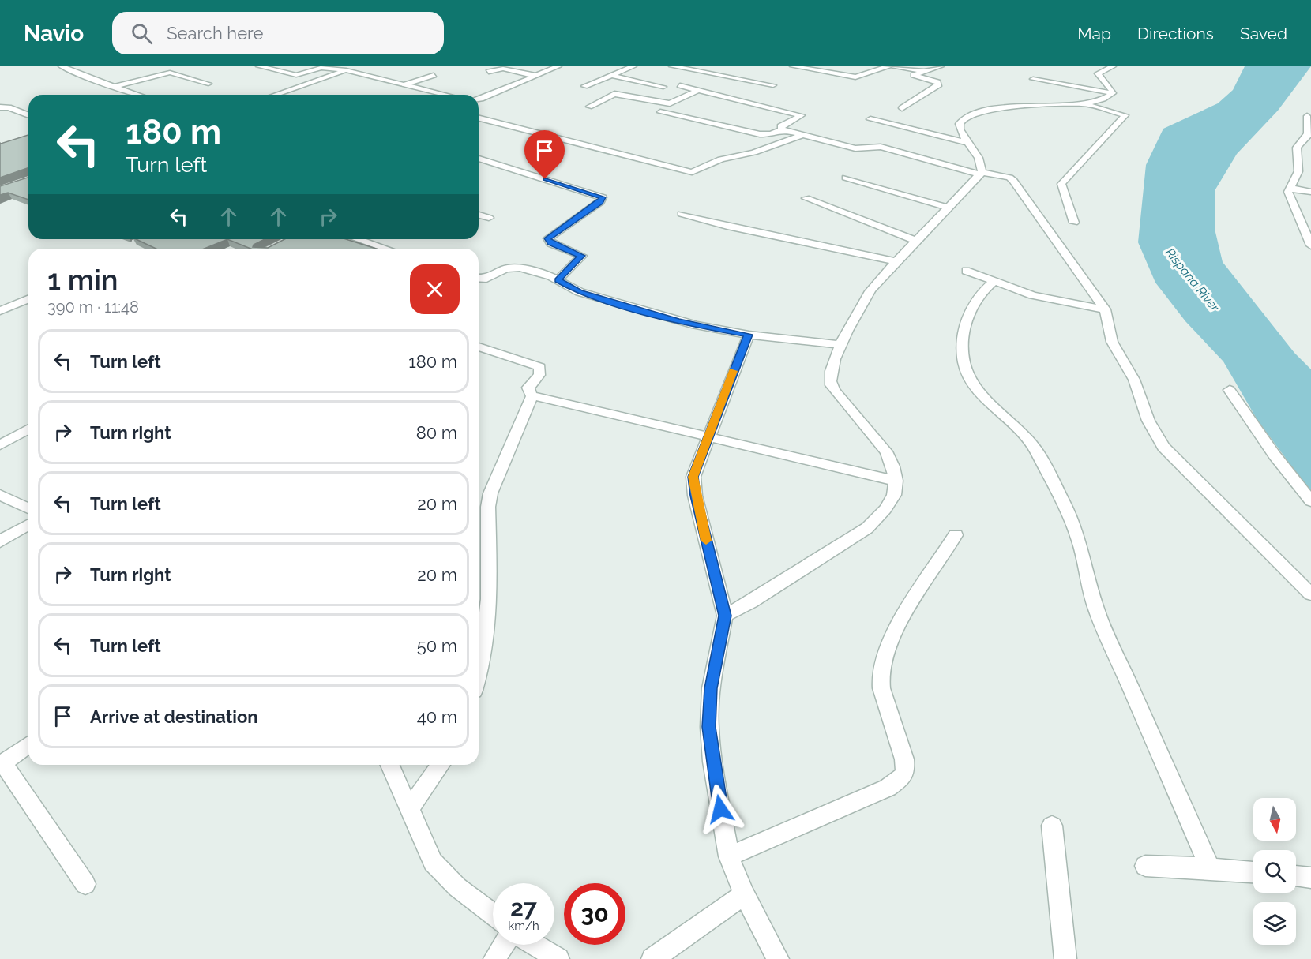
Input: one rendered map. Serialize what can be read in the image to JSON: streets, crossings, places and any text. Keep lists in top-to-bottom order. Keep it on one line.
{"water":["Rispana River"],"north":"bottom","page":{"header":"Navio","search":"Search here","nav":["Map","Directions","Saved"],"turn":["180 m","Turn left"],"heading":["1 min","390 m · 11:48"],"list":[{"name":"Turn left","value":"180 m"},{"name":"Turn right","value":"80 m"},{"name":"Turn left","value":"20 m"},{"name":"Turn right","value":"20 m"},{"name":"Turn left","value":"50 m"},{"name":"Arrive at destination","value":"40 m"}],"speed":"27 km/h","limit":"30"}}
